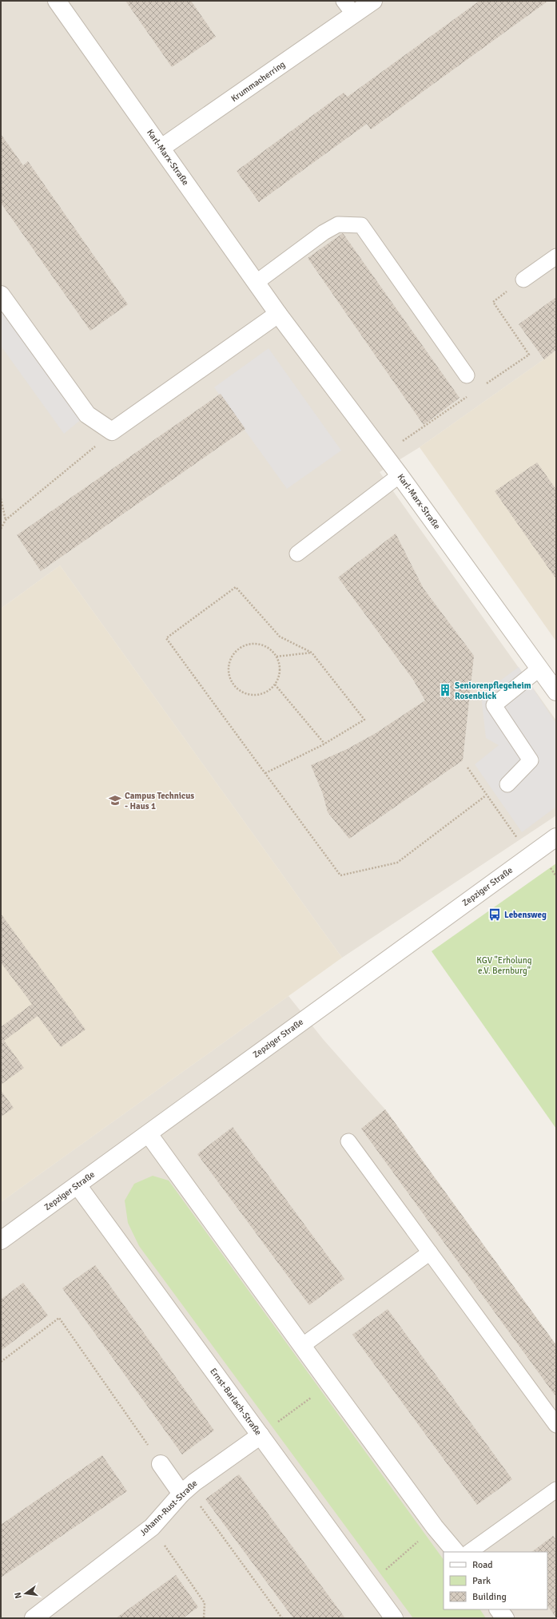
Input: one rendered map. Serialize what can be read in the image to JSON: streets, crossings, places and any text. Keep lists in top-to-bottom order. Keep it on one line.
{"streets":{"street":["Krummacherring","Karl-Marx-Straße","Zepziger Straße","Ernst-Barlach-Straße","Johann-Rust-Straße"]},"crossings":[["Krummacherring","Karl-Marx-Straße"],["Zepziger Straße","Ernst-Barlach-Straße"],["Ernst-Barlach-Straße","Johann-Rust-Straße"]],"parks":["KGV \"Erholung e.V. Bernburg\""],"places":{"building":["Seniorenpflegeheim Rosenblick"],"school or university":["Campus Technicus - Haus 1"],"bus stop":["Lebensweg"]},"legend":["Road","Park","Building"],"north":"left"}
